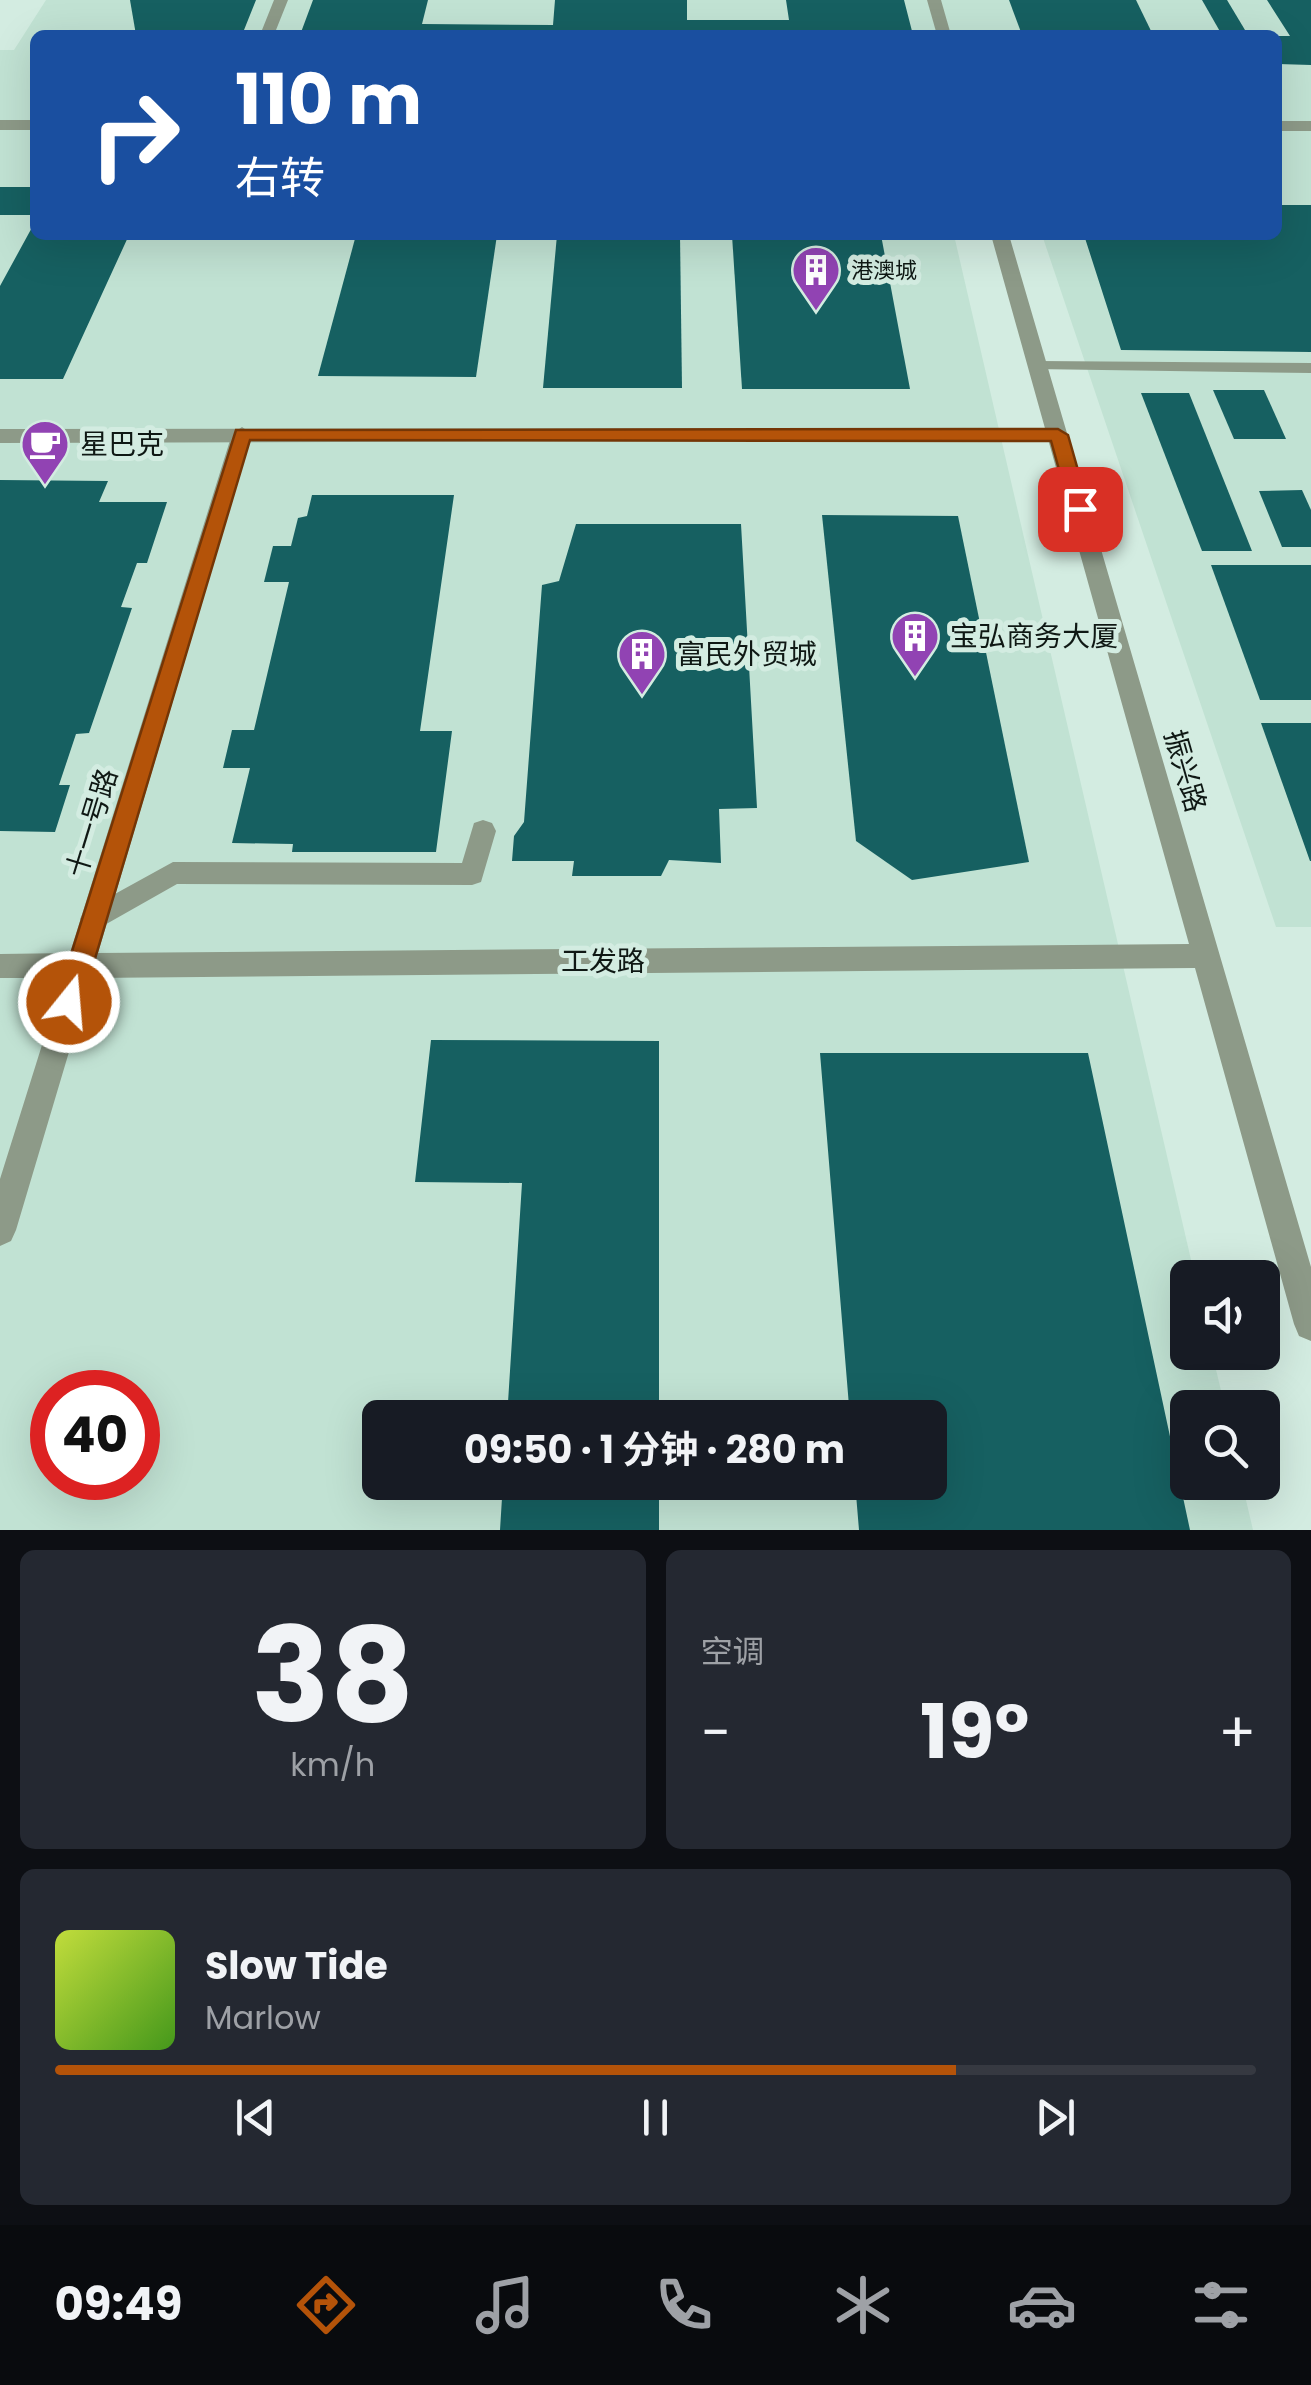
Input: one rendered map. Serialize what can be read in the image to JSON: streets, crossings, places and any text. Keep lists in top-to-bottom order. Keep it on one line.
{"streets":{"street":["振兴路","十一号路","工发路"]},"crossings":[["振兴路","工发路"],["十一号路","工发路"]],"places":{"building":["港澳城","宝弘商务大厦","富民外贸城"],"cafe":["星巴克"]},"page":{"turn":["110 m","右转"],"limit":"40","trip":"09:50 · 1 分钟 · 280 m","tile":[["38","km/h"],"空调"],"heat":["−","19°","+"],"song":["Slow Tide","Marlow"],"tabs":"09:49"}}
